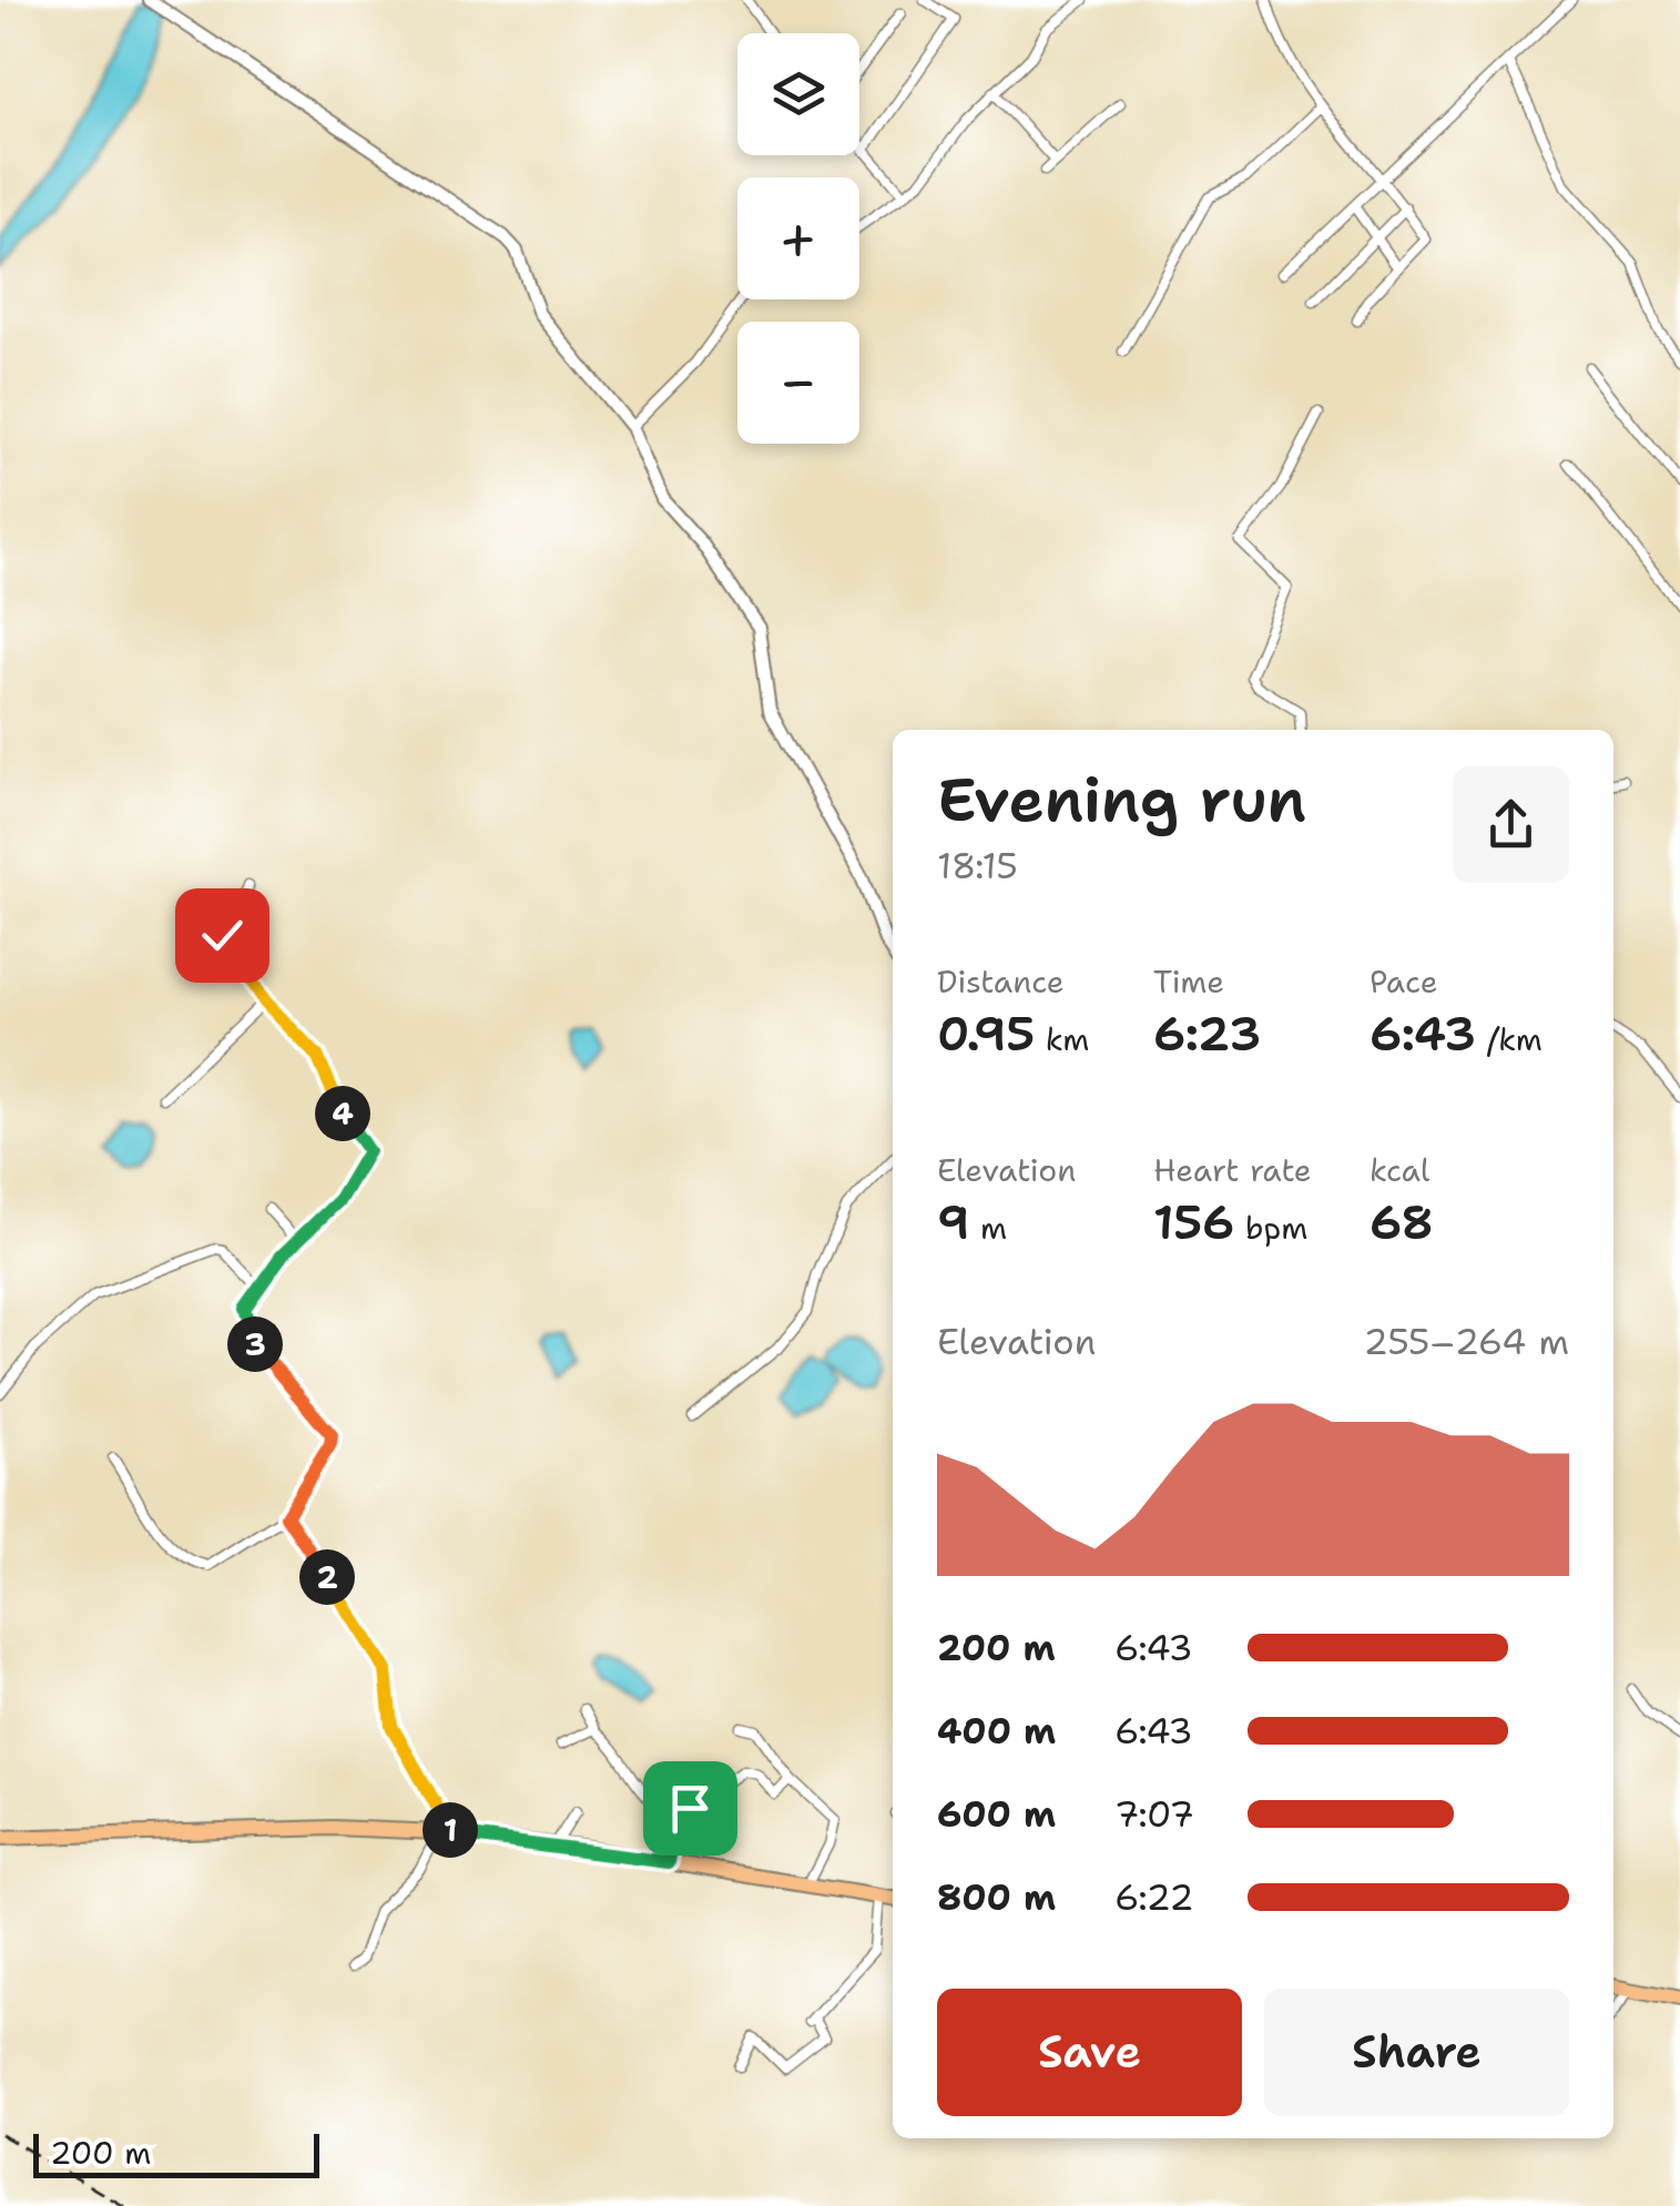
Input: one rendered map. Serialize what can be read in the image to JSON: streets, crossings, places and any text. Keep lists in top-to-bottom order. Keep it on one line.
{"scale_bar":"200 m","page":{"map_buttons":["+","−"],"heading":["Evening run","18:15"],"stats":[["Distance","0.95 km"],["Time","6:23"],["Pace","6:43 /km"],["Elevation","9 m"],["Heart rate","156 bpm"],["kcal","68"]],"pins":["4","3","2","1"],"chart":["Elevation","255–264 m"],"list":[{"name":"200 m","note":"6:43"},{"name":"400 m","note":"6:43"},{"name":"600 m","note":"7:07"},{"name":"800 m","note":"6:22"}],"buttons":["Save","Share"],"scale":"200 m"}}
